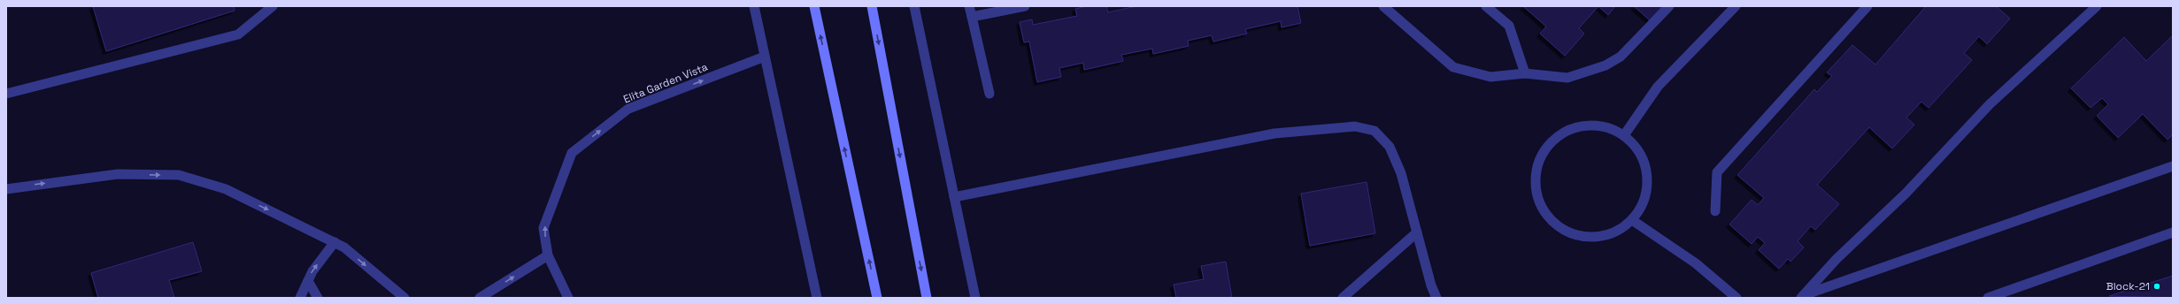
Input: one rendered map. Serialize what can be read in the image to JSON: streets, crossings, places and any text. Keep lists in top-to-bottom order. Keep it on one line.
{"streets":{"street":["Elita Garden Vista"]},"one_way":["Elita Garden Vista"],"places":["Block-21"]}
